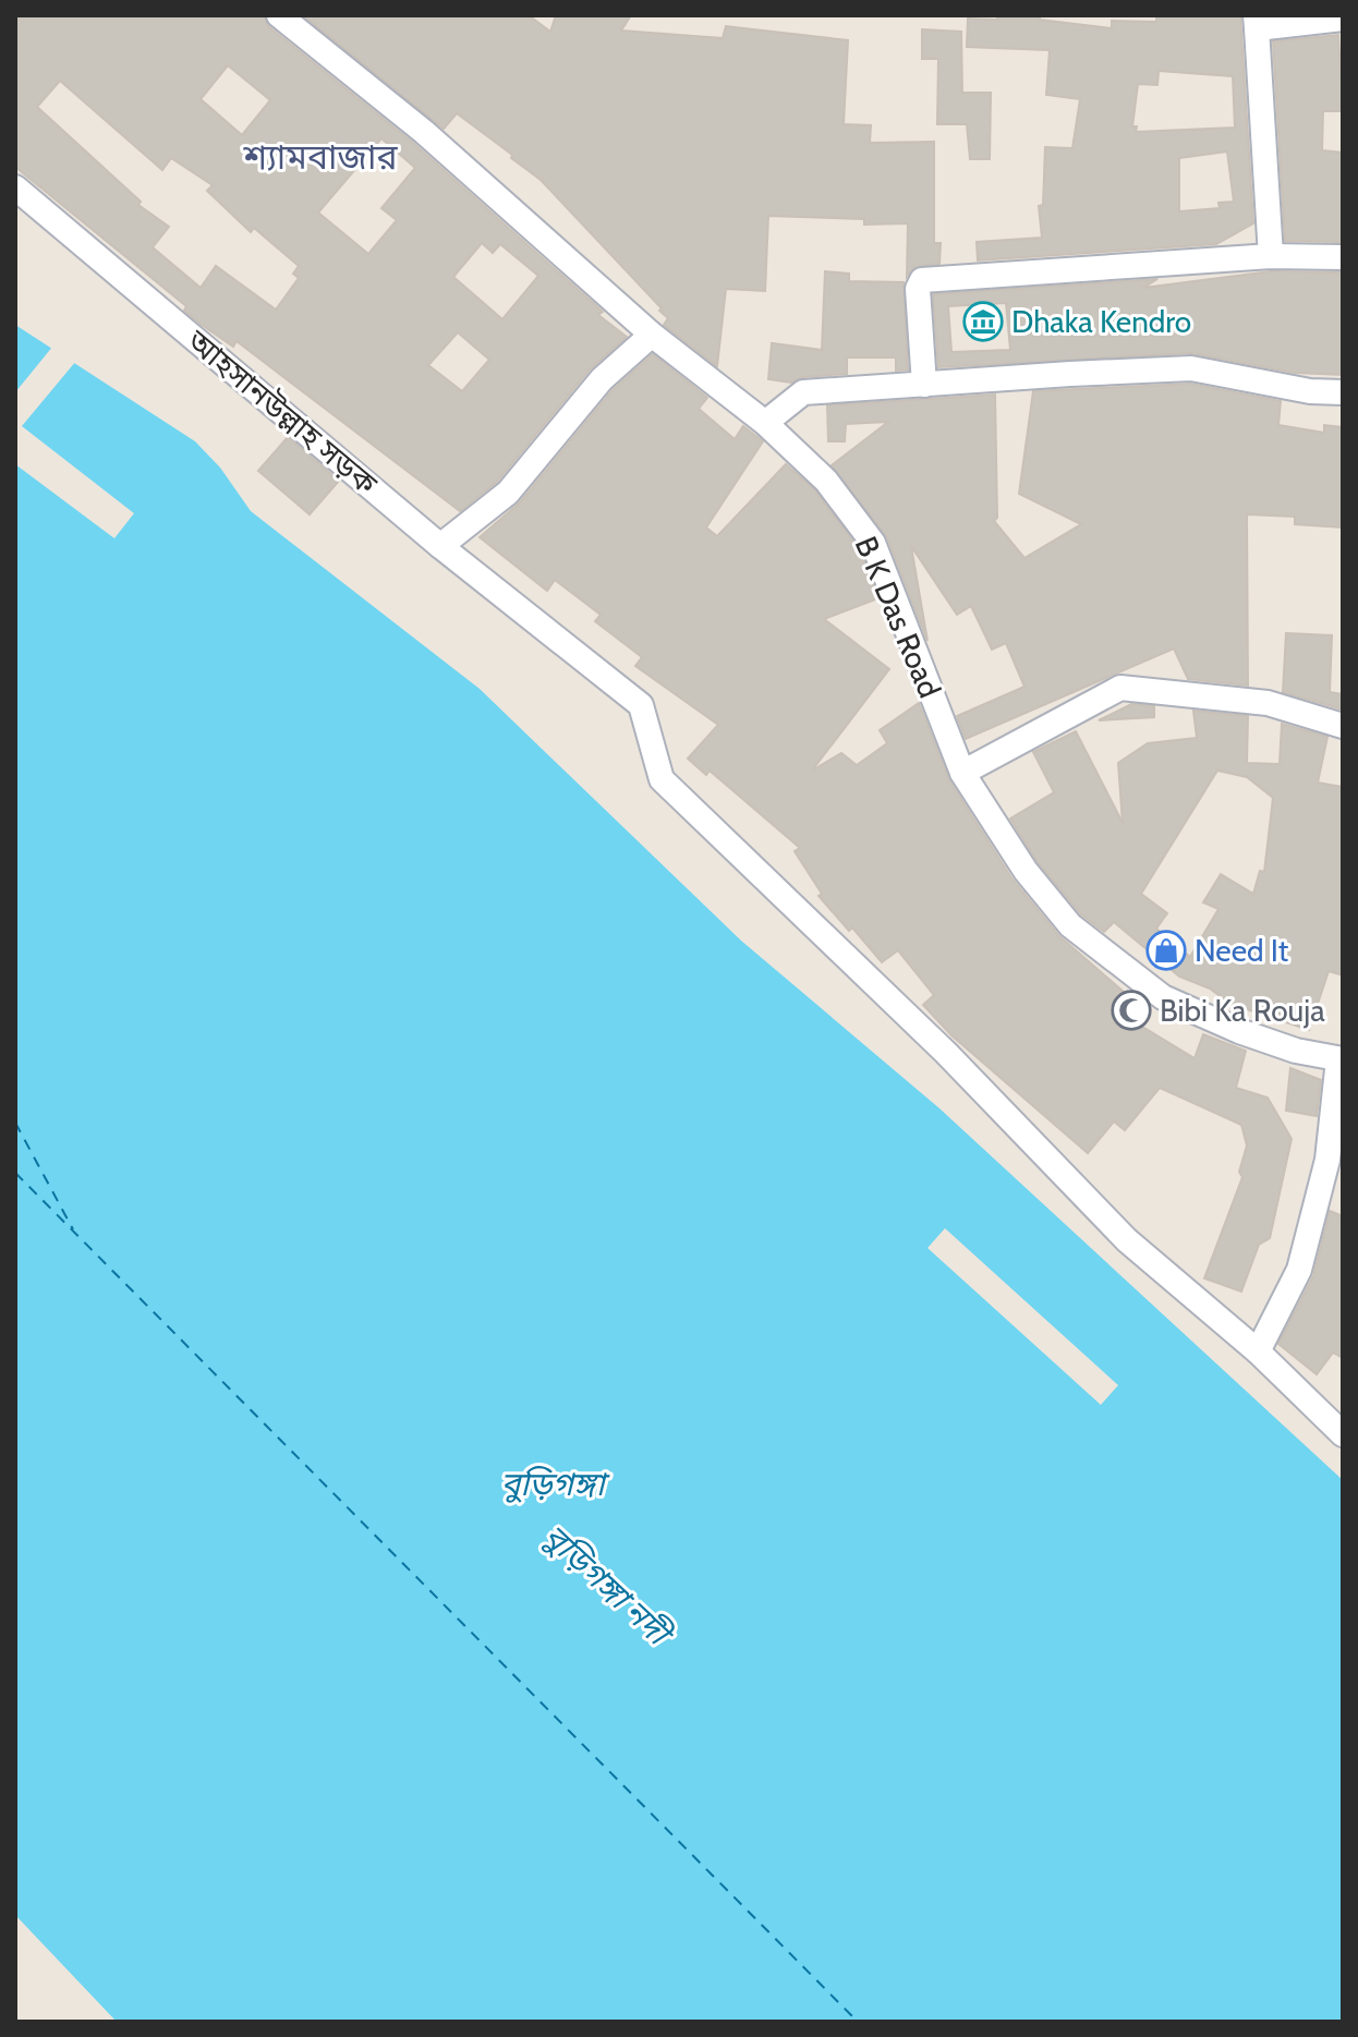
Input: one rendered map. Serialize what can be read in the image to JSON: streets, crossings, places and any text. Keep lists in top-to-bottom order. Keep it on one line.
{"streets":{"street":["আহসানউল্লাহ সড়ক","B K Das Road"]},"districts":["শ্যামবাজার"],"water":["বুড়িগঙ্গা","বুড়িগঙ্গা নদী"],"places":{"museum":["Dhaka Kendro"],"shop":["Need It"],"mosque":["Bibi Ka Rouja"]}}
